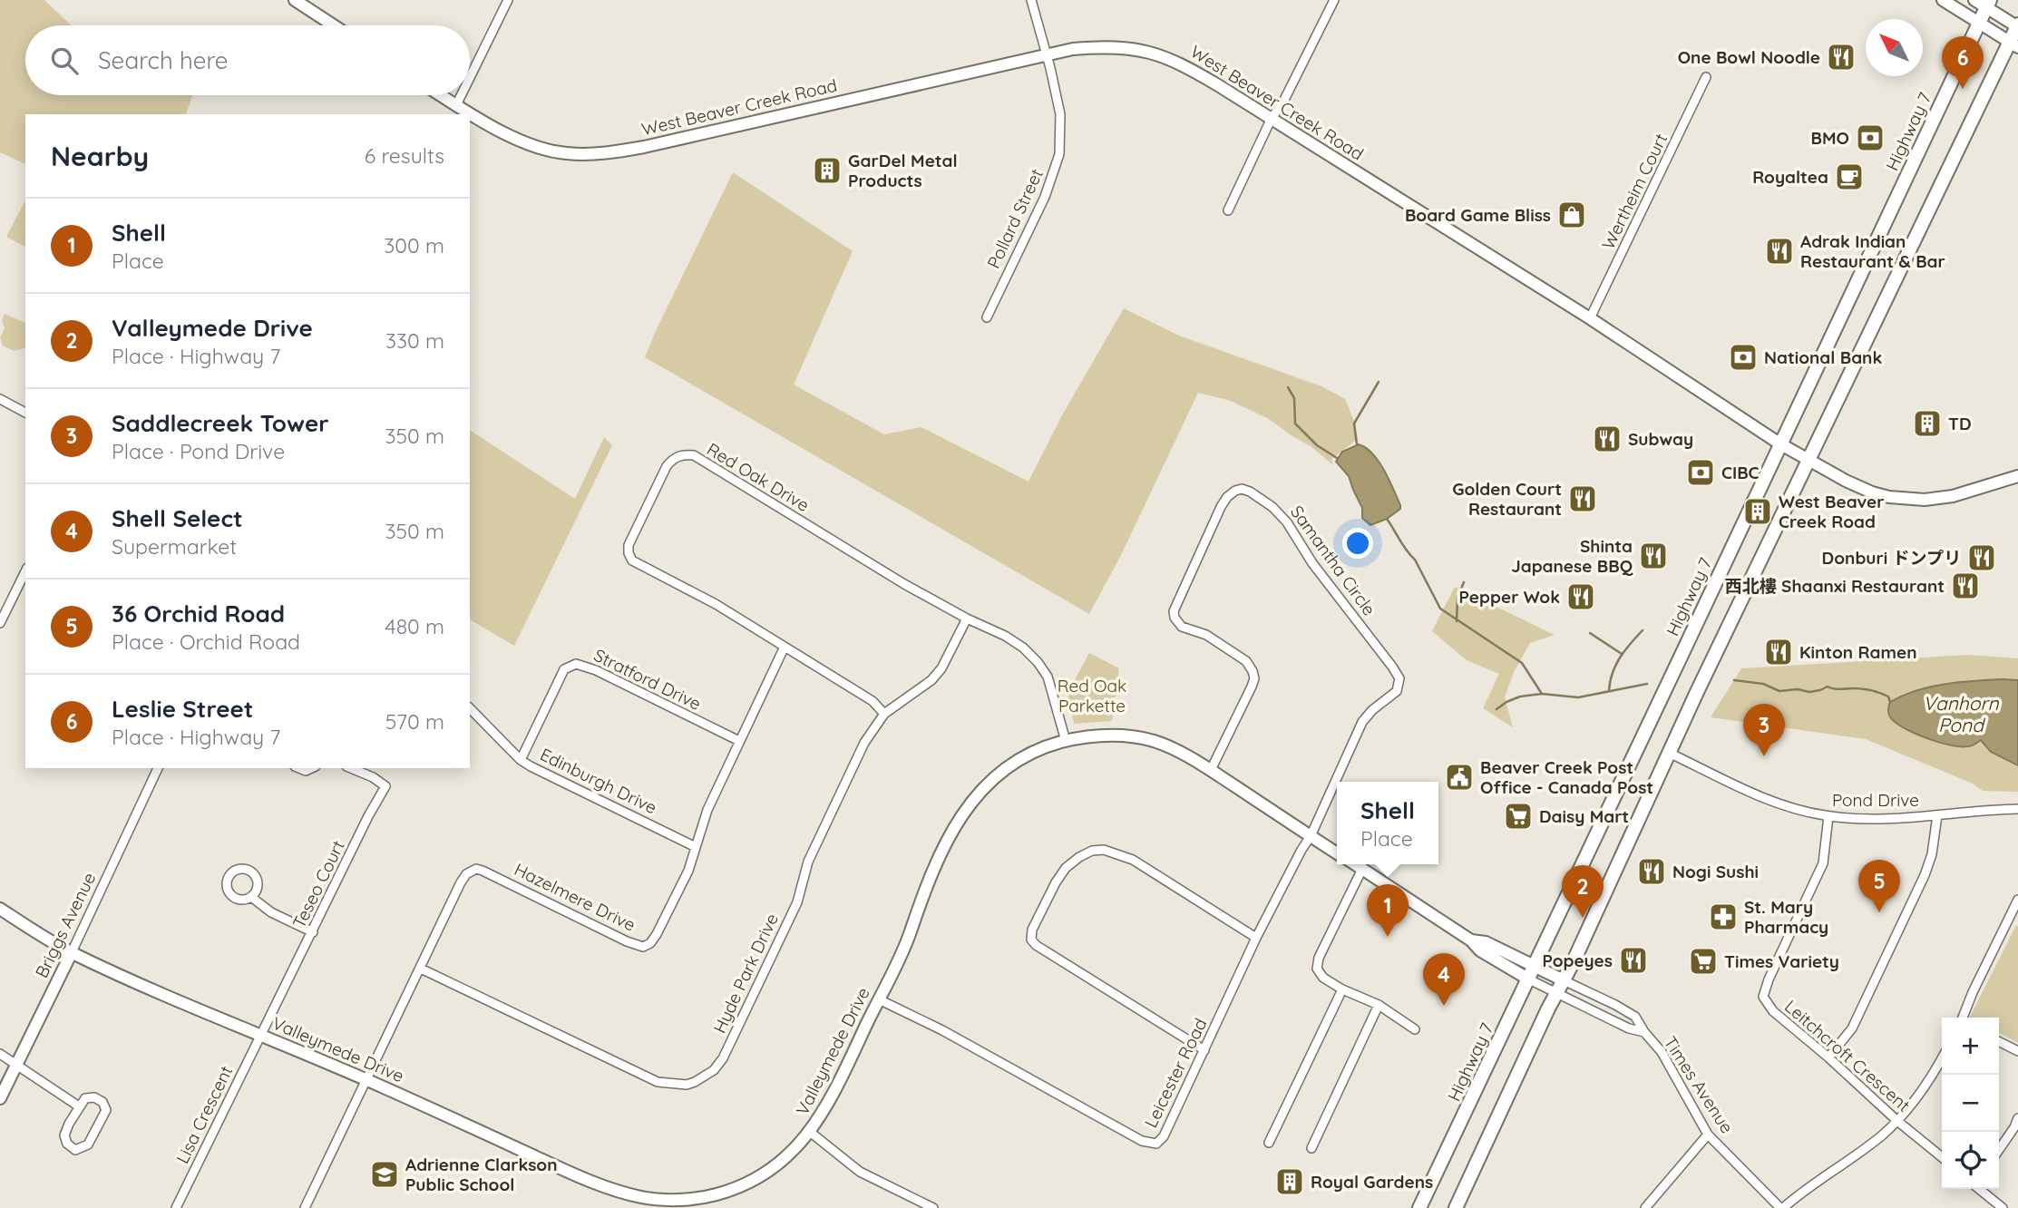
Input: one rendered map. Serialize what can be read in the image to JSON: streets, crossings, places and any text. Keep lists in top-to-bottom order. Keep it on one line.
{"streets":{"main road":["Highway 7"],"street":["West Beaver Creek Road","Wertheim Court","Pollard Street","Red Oak Drive","Samantha Circle","Stratford Drive","Edinburgh Drive","Pond Drive","Teseo Court","Hazelmere Drive","Briggs Avenue","Hyde Park Drive","Valleymede Drive","Leitchcroft Crescent","Leicester Road","Times Avenue","Lisa Crescent"]},"crossings":[["West Beaver Creek Road","Highway 7"],["West Beaver Creek Road","Wertheim Court"],["West Beaver Creek Road","Pollard Street"],["Highway 7","Times Avenue"],["Red Oak Drive","Hazelmere Drive"],["Red Oak Drive","Hyde Park Drive"],["Red Oak Drive","Valleymede Drive"],["Samantha Circle","Valleymede Drive"],["Samantha Circle","Leicester Road"],["Stratford Drive","Edinburgh Drive"],["Stratford Drive","Hazelmere Drive"],["Edinburgh Drive","Hazelmere Drive"],["Pond Drive","Leitchcroft Crescent"],["Teseo Court","Valleymede Drive"],["Teseo Court","Lisa Crescent"],["Hazelmere Drive","Hyde Park Drive"],["Hazelmere Drive","Valleymede Drive"],["Briggs Avenue","Valleymede Drive"],["Valleymede Drive","Leicester Road"],["Valleymede Drive","Lisa Crescent"]],"water":["Vanhorn Pond"],"parks":["Red Oak Parkette"],"places":{"restaurant":["One Bowl Noodle","Adrak Indian Restaurant & Bar","Subway","Golden Court Restaurant","Shinta Japanese BBQ","Donburi ドンプリ","西北樓 Shaanxi Restaurant","Pepper Wok","Kinton Ramen","Nogi Sushi","Popeyes"],"bank":["BMO","National Bank","CIBC"],"building":["GarDel Metal Products","TD","West Beaver Creek Road","Royal Gardens"],"cafe":["Royaltea"],"shop":["Board Game Bliss"],"public building":["Beaver Creek Post Office - Canada Post"],"supermarket":["Daisy Mart","Times Variety"],"pharmacy":["St. Mary Pharmacy"],"school or university":["Adrienne Clarkson Public School"]},"north":"top left","page":{"search":"Search here","pins":["6","3","5","2","1","4"],"heading":["Nearby","6 results"],"list":[{"mark":"1","name":"Shell","note":"Place","value":"300 m"},{"mark":"2","name":"Valleymede Drive","note":"Place · Highway 7","value":"330 m"},{"mark":"3","name":"Saddlecreek Tower","note":"Place · Pond Drive","value":"350 m"},{"mark":"4","name":"Shell Select","note":"Supermarket","value":"350 m"},{"mark":"5","name":"36 Orchid Road","note":"Place · Orchid Road","value":"480 m"},{"mark":"6","name":"Leslie Street","note":"Place · Highway 7","value":"570 m"}],"popup":["Shell","Place"],"map_buttons":["+","−"]}}
